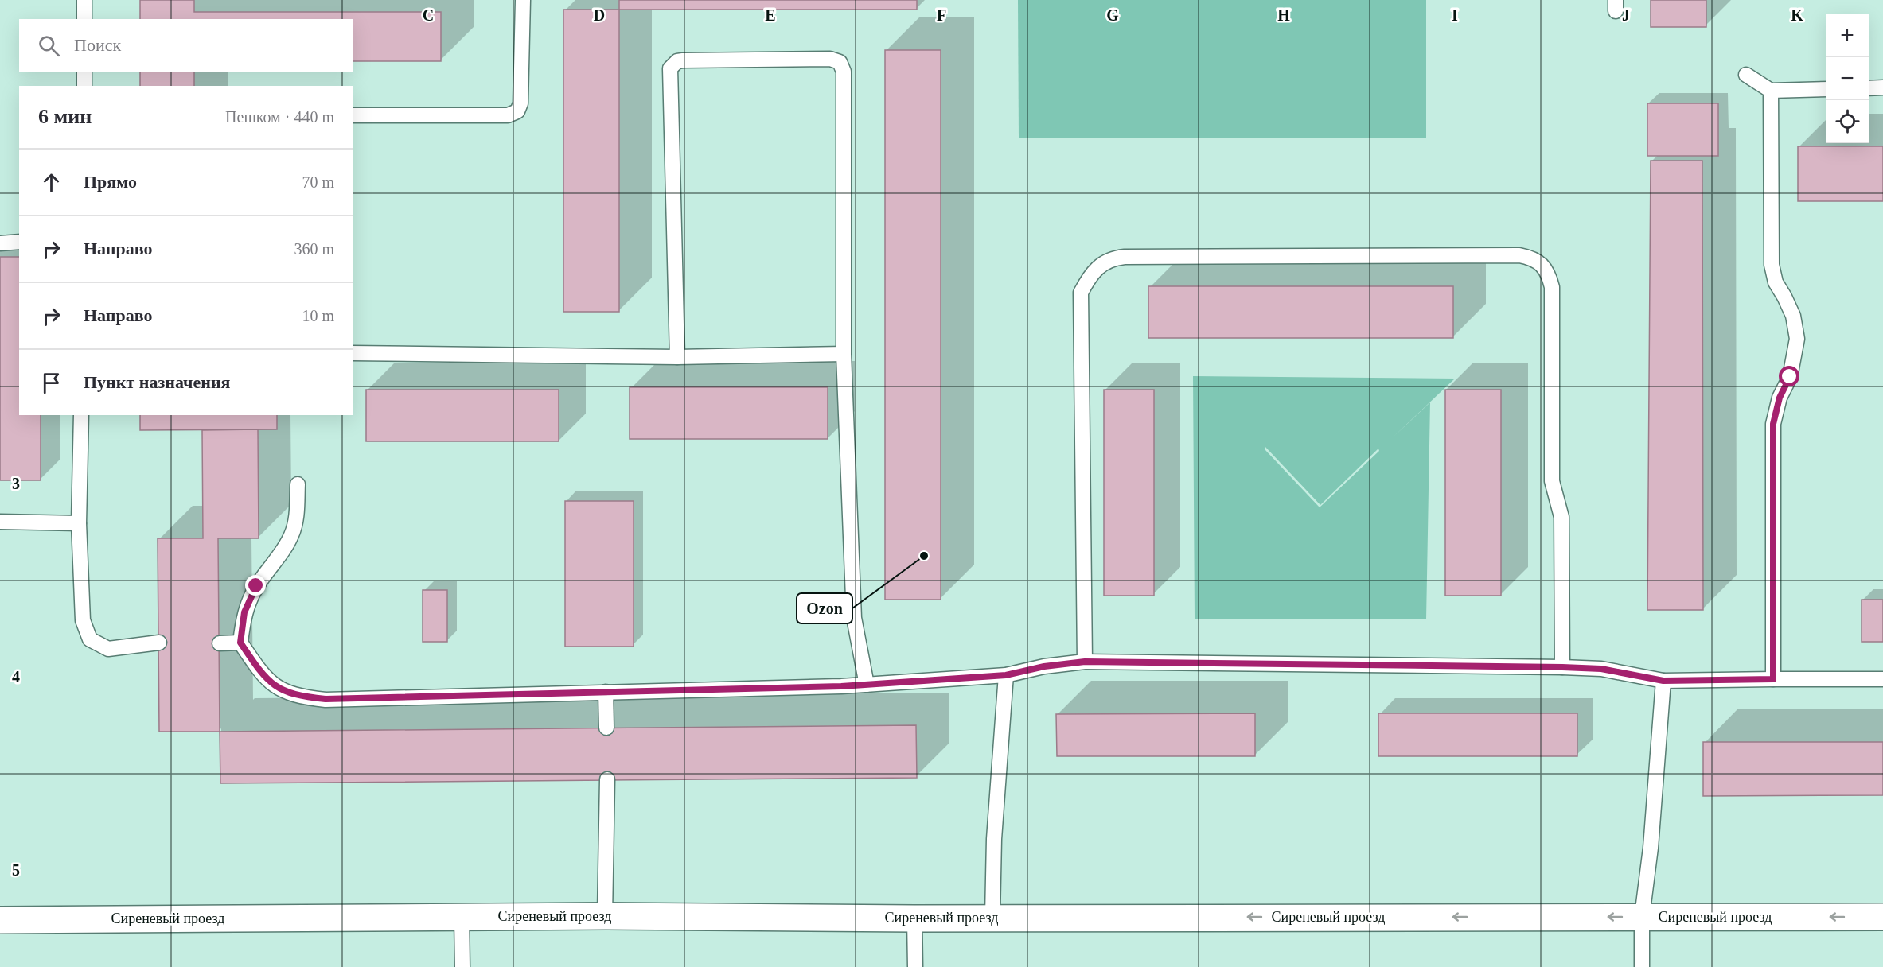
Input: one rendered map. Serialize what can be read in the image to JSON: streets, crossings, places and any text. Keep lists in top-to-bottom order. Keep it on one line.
{"streets":{"main road":["Сиреневый проезд"]},"one_way":["Сиреневый проезд"],"places":["Ozon"],"page":{"map_buttons":["+","−"],"search":"Поиск","heading":["6 мин","Пешком · 440 m"],"list":[["Прямо","70 m"],["Направо","360 m"],["Направо","10 m"],"Пункт назначения"]},"grid":{"columns":["C","D","E","F","G","H","I","J","K"],"rows":["3","4","5"]}}
